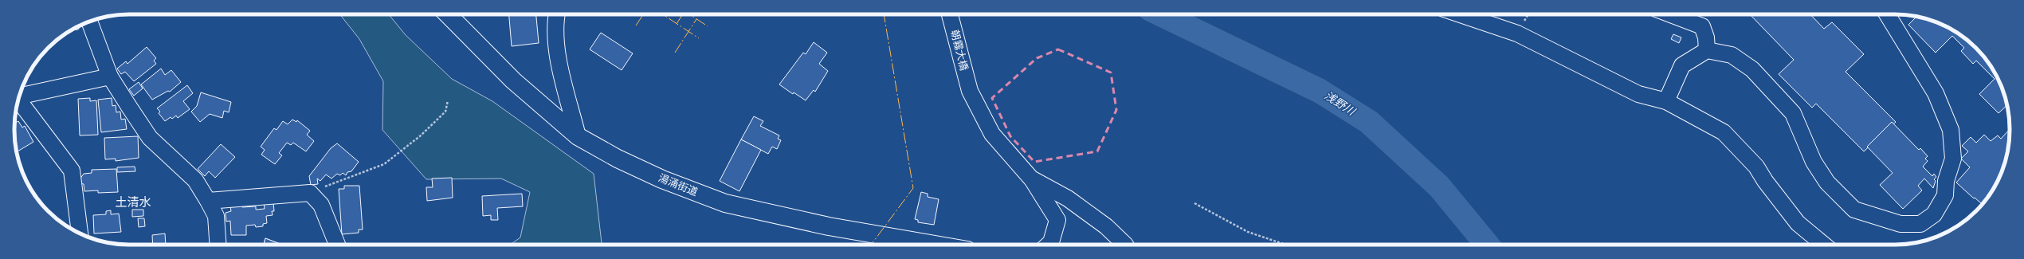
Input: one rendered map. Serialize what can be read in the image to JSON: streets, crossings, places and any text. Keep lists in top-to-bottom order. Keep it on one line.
{"streets":{"main road":["湯涌街道"],"street":["朝霧大橋"]},"districts":["土清水"],"water":["浅野川"]}
